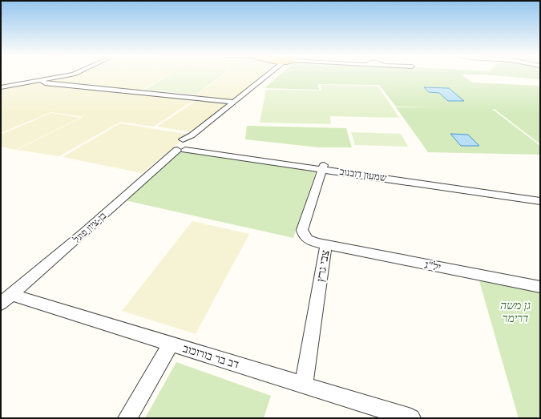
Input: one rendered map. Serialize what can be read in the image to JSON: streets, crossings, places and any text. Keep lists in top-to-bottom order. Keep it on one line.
{"streets":{"street":["שמעון דובנוב","בן-ציון פוגל","צבי גרץ","יל\"ג","דב בר בורוכוב"]},"crossings":[["שמעון דובנוב","בן-ציון פוגל"],["שמעון דובנוב","צבי גרץ"],["בן-ציון פוגל","דב בר בורוכוב"],["צבי גרץ","יל\"ג"],["צבי גרץ","דב בר בורוכוב"]],"parks":["גן משה דרימר"]}
